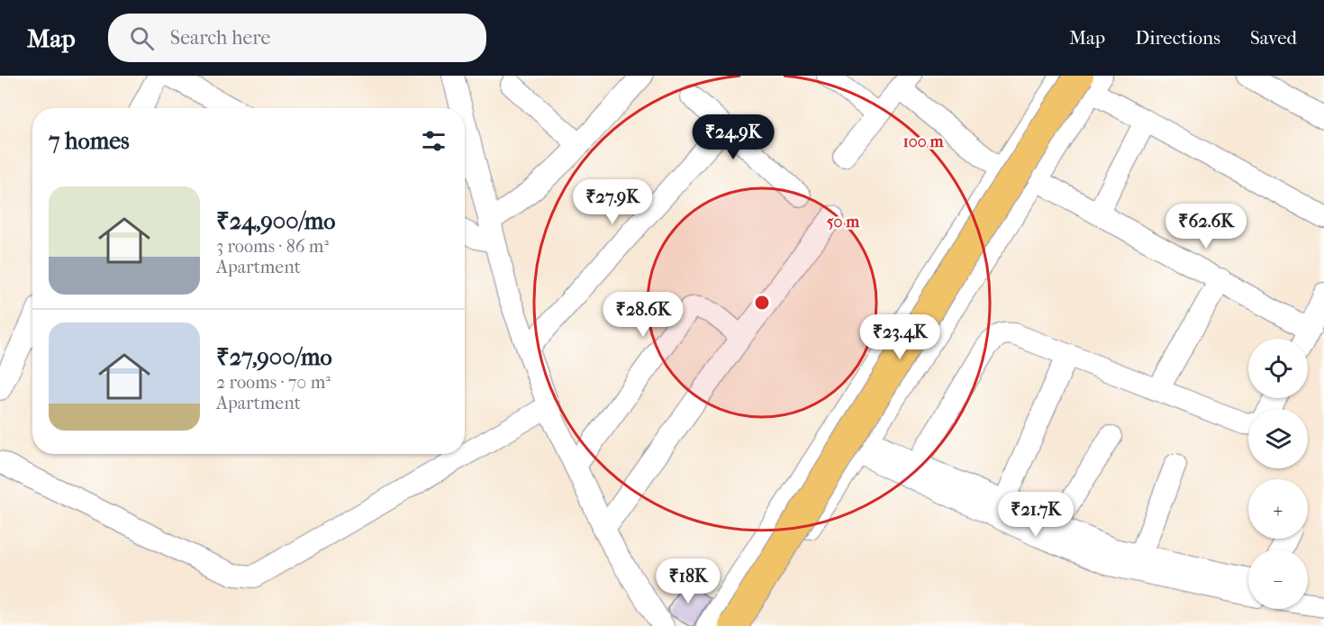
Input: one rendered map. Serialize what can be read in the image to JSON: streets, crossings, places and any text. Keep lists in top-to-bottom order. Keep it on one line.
{"page":{"header":"Map","search":"Search here","nav":["Map","Directions","Saved"],"heading":"7 homes","price":["₹24.9K","₹27.9K","₹62.6K","₹28.6K","₹23.4K","₹21.7K","₹18K"],"list":[{"name":"₹24,900/mo","note":"3 rooms · 86 m² · Apartment"},{"name":"₹27,900/mo","note":"2 rooms · 70 m² · Apartment"}],"map_buttons":["+","−"]},"rings":["100 m","50 m"]}
